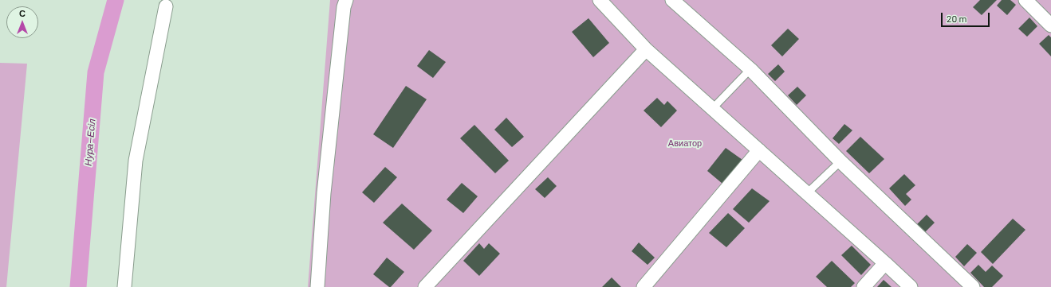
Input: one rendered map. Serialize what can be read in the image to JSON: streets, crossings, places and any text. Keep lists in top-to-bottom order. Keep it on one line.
{"water":["Нура—Есіл"],"parks":["Авиатор"],"scale_bar":"20 m","north":"top"}
